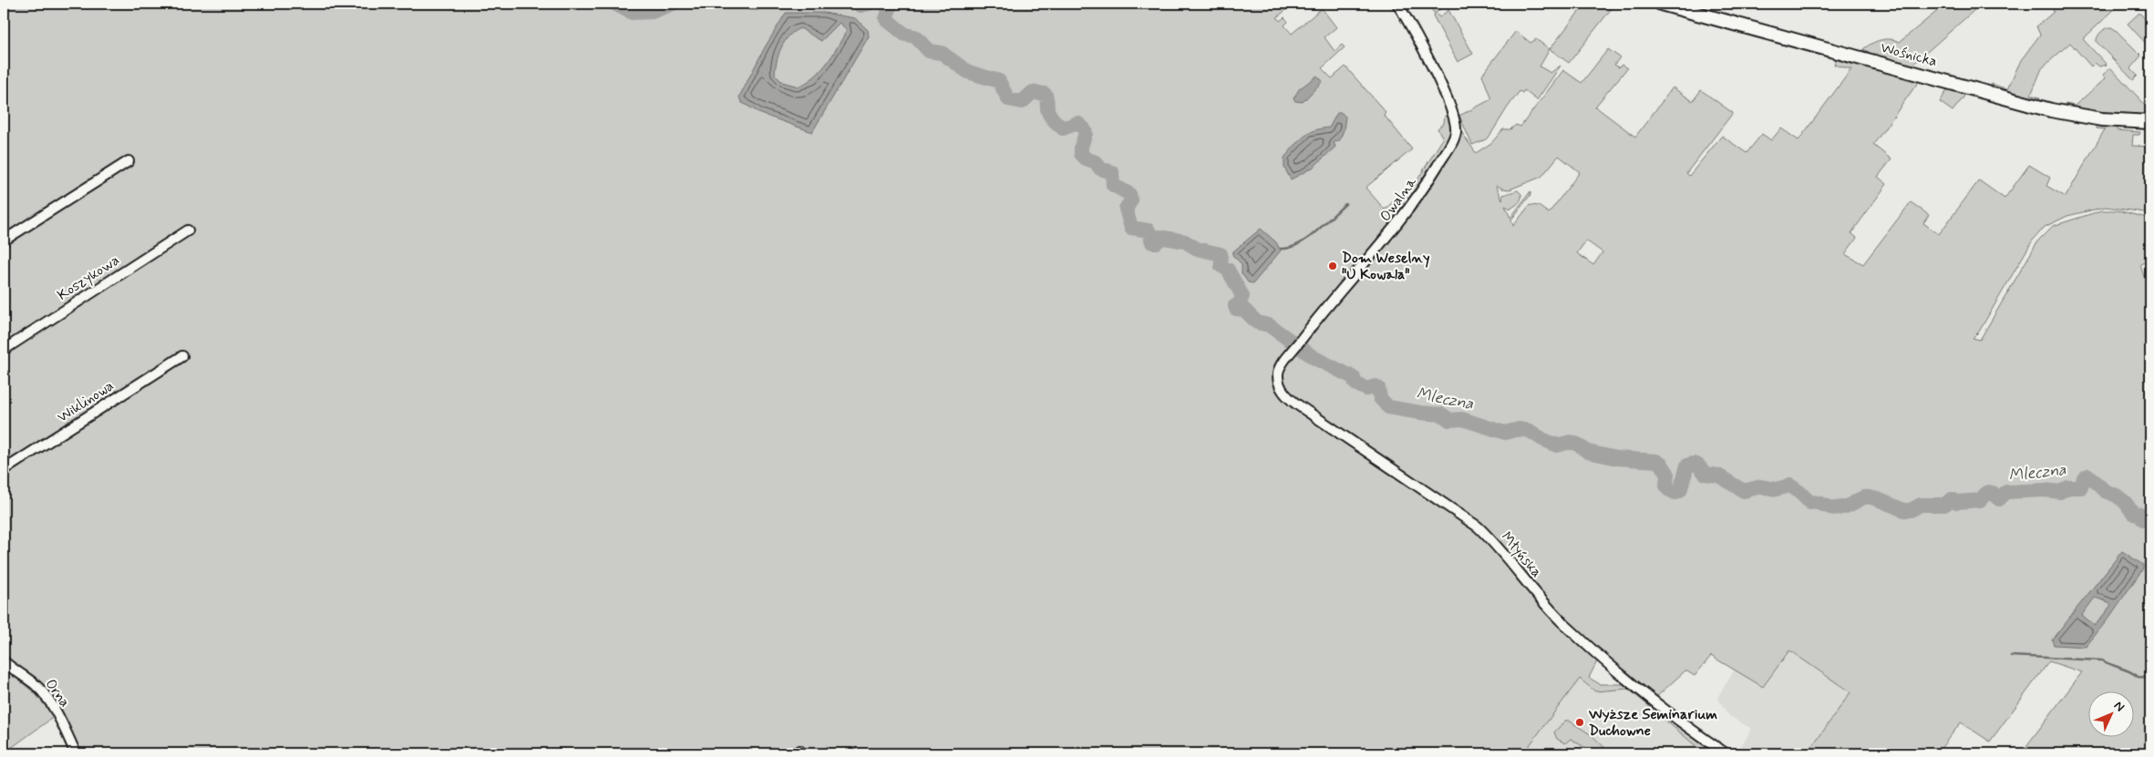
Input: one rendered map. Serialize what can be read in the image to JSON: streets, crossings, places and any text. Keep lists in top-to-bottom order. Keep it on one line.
{"streets":{"street":["Wośnicka","Owalna","Koszykowa","Wiklinowa","Młyńska","Orna"]},"crossings":[["Owalna","Młyńska"]],"water":["Mleczna"],"places":["Dom Weselny \"U Kowala\"","Wyższe Seminarium Duchowne"],"north":"top right"}
